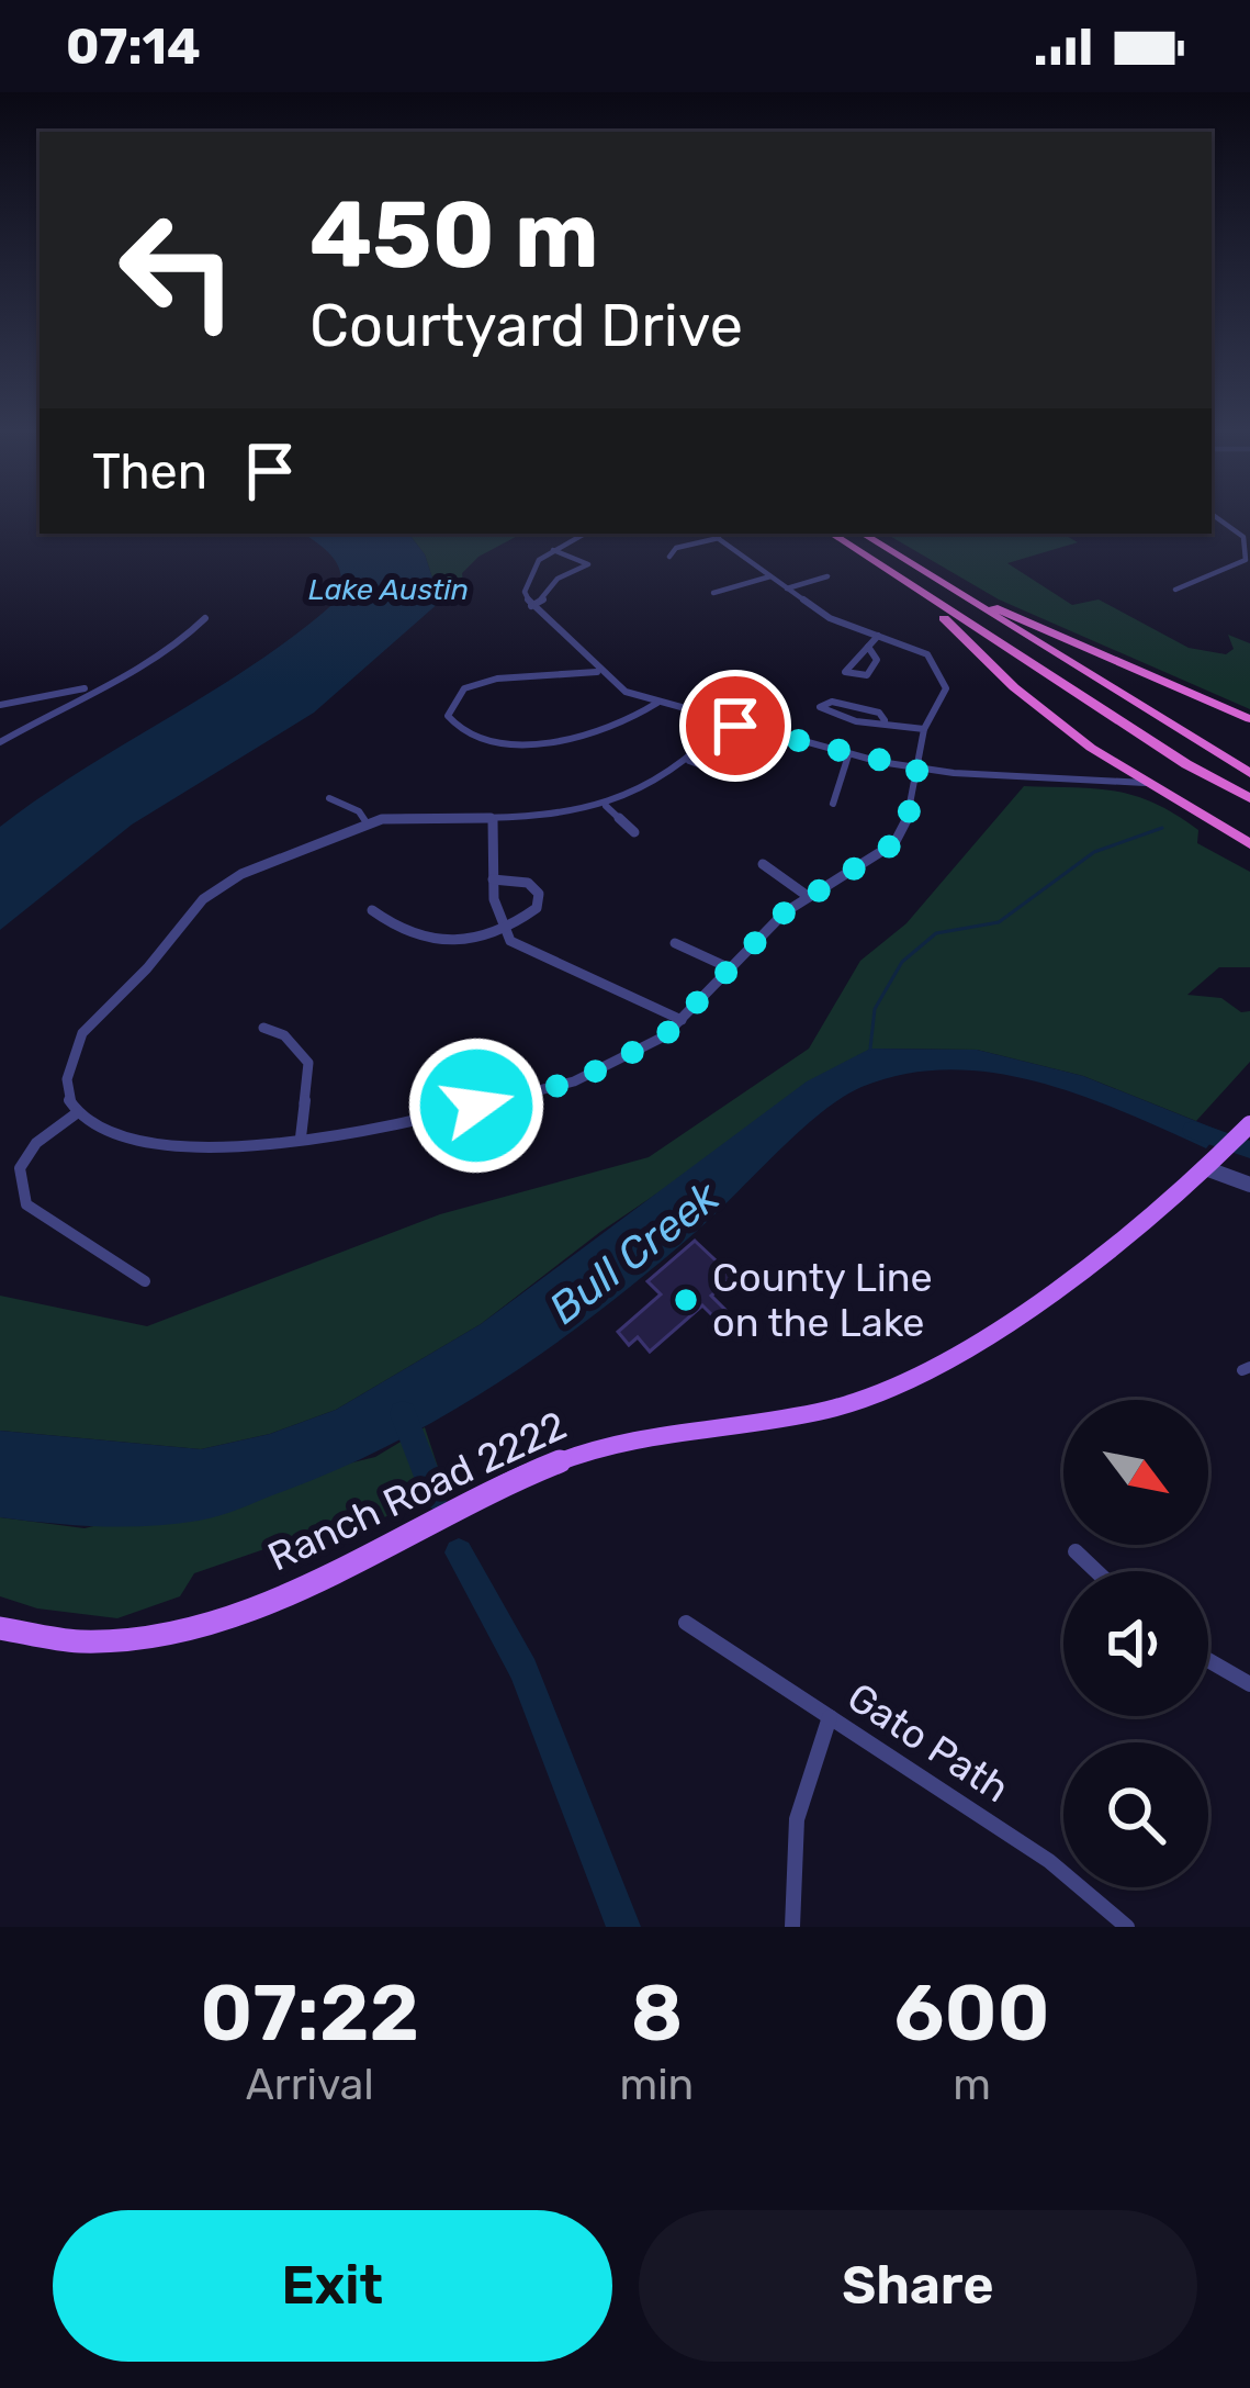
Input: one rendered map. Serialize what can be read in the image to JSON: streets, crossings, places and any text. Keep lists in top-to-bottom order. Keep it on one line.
{"streets":{"main road":["Ranch Road 2222"],"street":["Gato Path"]},"water":["Lake Austin","Bull Creek"],"places":["County Line on the Lake"],"north":"bottom right","page":{"status":"07:14","turn":["450 m","Courtyard Drive"],"then":"Then","eta":["07:22","Arrival","8","min","600","m"],"buttons":["Exit","Share"]}}
